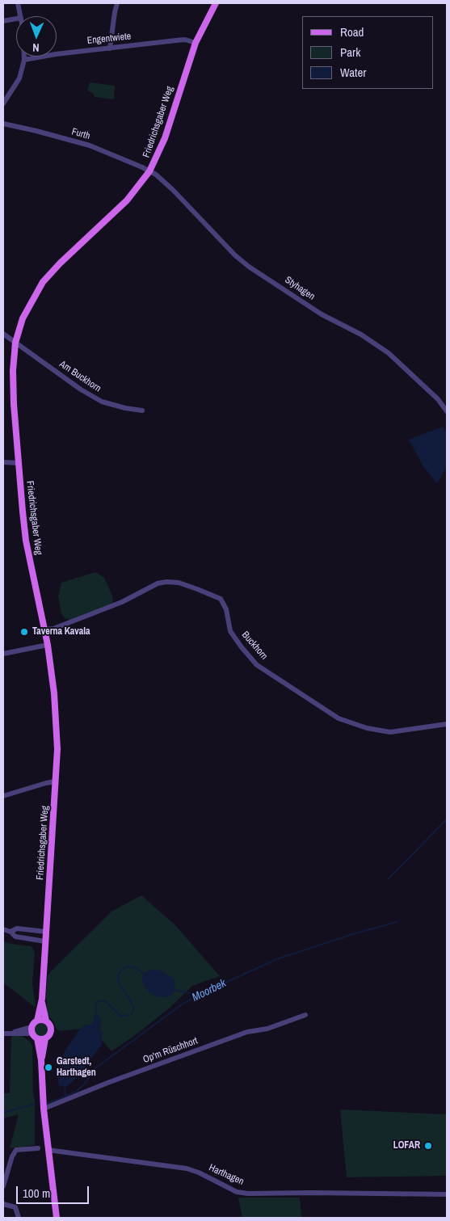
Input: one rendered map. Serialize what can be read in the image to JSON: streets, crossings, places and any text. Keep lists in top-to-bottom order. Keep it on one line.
{"streets":{"main road":["Friedrichsgaber Weg"],"street":["Engentwiete","Furth","Styhagen","Am Buckhorn","Buckhorn","Op'm Rüschhort","Harthagen"]},"crossings":[["Engentwiete","Friedrichsgaber Weg"],["Friedrichsgaber Weg","Furth"],["Friedrichsgaber Weg","Styhagen"],["Friedrichsgaber Weg","Am Buckhorn"],["Friedrichsgaber Weg","Buckhorn"],["Furth","Styhagen"]],"water":["Moorbek"],"places":["Taverna Kavala","Garstedt, Harthagen","LOFAR"],"legend":["Road","Park","Water"],"scale_bar":"100 m","north":"bottom"}
